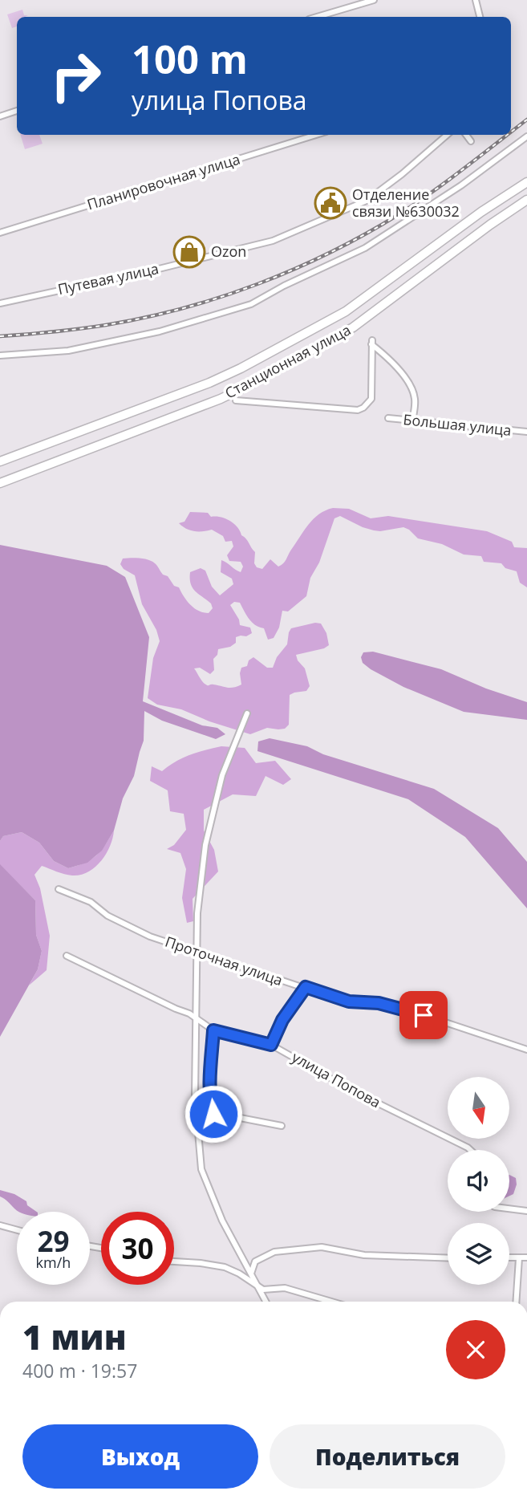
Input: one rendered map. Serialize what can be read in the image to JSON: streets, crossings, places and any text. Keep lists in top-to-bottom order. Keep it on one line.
{"streets":{"street":["Планировочная улица","Путевая улица","Большая улица","Проточная улица","улица Попова"]},"places":{"public building":["Отделение связи №630032"],"shop":["Ozon"]},"north":"bottom","page":{"turn":["100 m","улица Попова"],"speed":"29 km/h","limit":"30","heading":["1 мин","400 m · 19:57"],"buttons":["Выход","Поделиться"]}}
